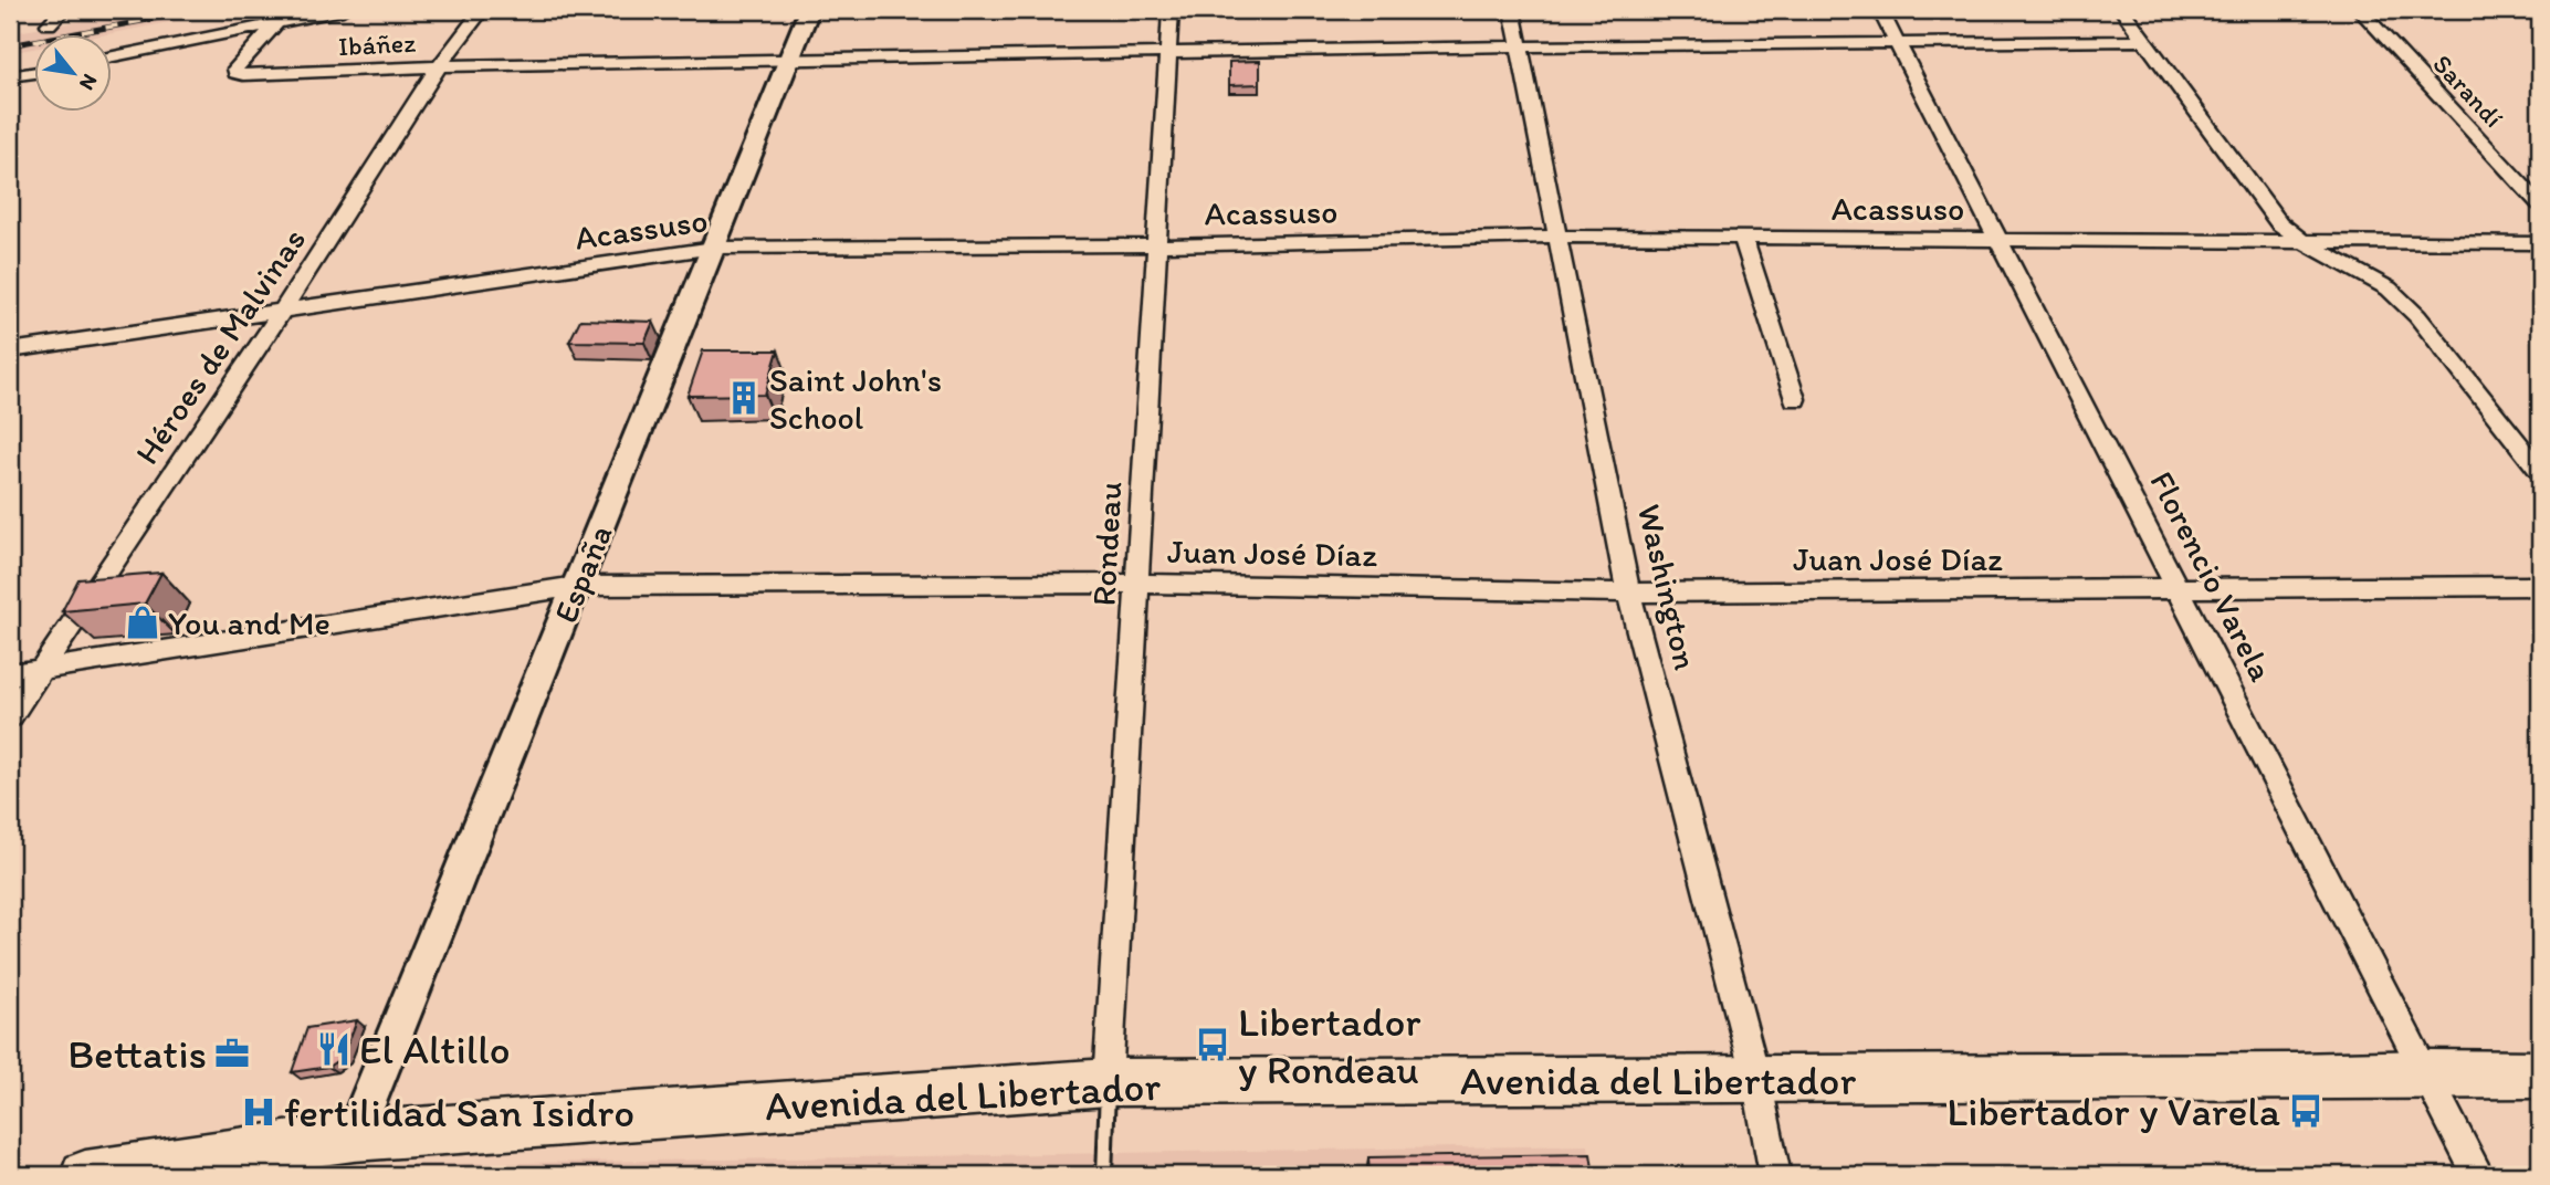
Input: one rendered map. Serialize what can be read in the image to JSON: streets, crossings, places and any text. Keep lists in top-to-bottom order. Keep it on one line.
{"streets":{"main road":["Avenida del Libertador"],"street":["Ibáñez","Sarandí","Acassuso","Héroes de Malvinas","Rondeau","Juan José Díaz","España","Florencio Varela","Washington"]},"crossings":[["Ibáñez","Héroes de Malvinas"],["Ibáñez","Rondeau"],["Ibáñez","España"],["Ibáñez","Florencio Varela"],["Ibáñez","Washington"],["Acassuso","Héroes de Malvinas"],["Acassuso","Rondeau"],["Acassuso","España"],["Acassuso","Florencio Varela"],["Acassuso","Washington"],["Héroes de Malvinas","Juan José Díaz"],["Rondeau","Juan José Díaz"],["Rondeau","Avenida del Libertador"],["Juan José Díaz","España"],["Juan José Díaz","Florencio Varela"],["Juan José Díaz","Washington"],["España","Avenida del Libertador"],["Florencio Varela","Avenida del Libertador"],["Washington","Avenida del Libertador"]],"places":{"building":["Saint John's School"],"shop":["You and Me"],"bus stop":["Libertador y Rondeau","Libertador y Varela"],"restaurant":["El Altillo"],"office":["Bettatis"],"hospital":["fertilidad San Isidro"]},"north":"bottom right"}
